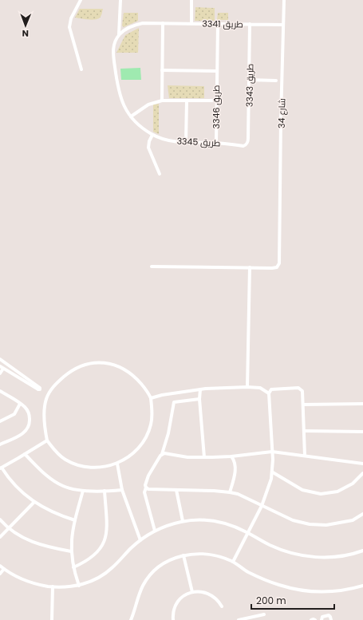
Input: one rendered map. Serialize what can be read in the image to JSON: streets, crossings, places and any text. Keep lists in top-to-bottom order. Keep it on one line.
{"streets":{"street":["طريق 3341","طريق 3343","طريق 3346","شارع 34","طريق 3345"]},"crossings":[["طريق 3341","طريق 3343"],["طريق 3341","طريق 3346"],["طريق 3341","شارع 34"],["طريق 3341","طريق 3345"],["طريق 3343","طريق 3345"],["طريق 3346","طريق 3345"]],"scale_bar":"200 m","north":"bottom"}
